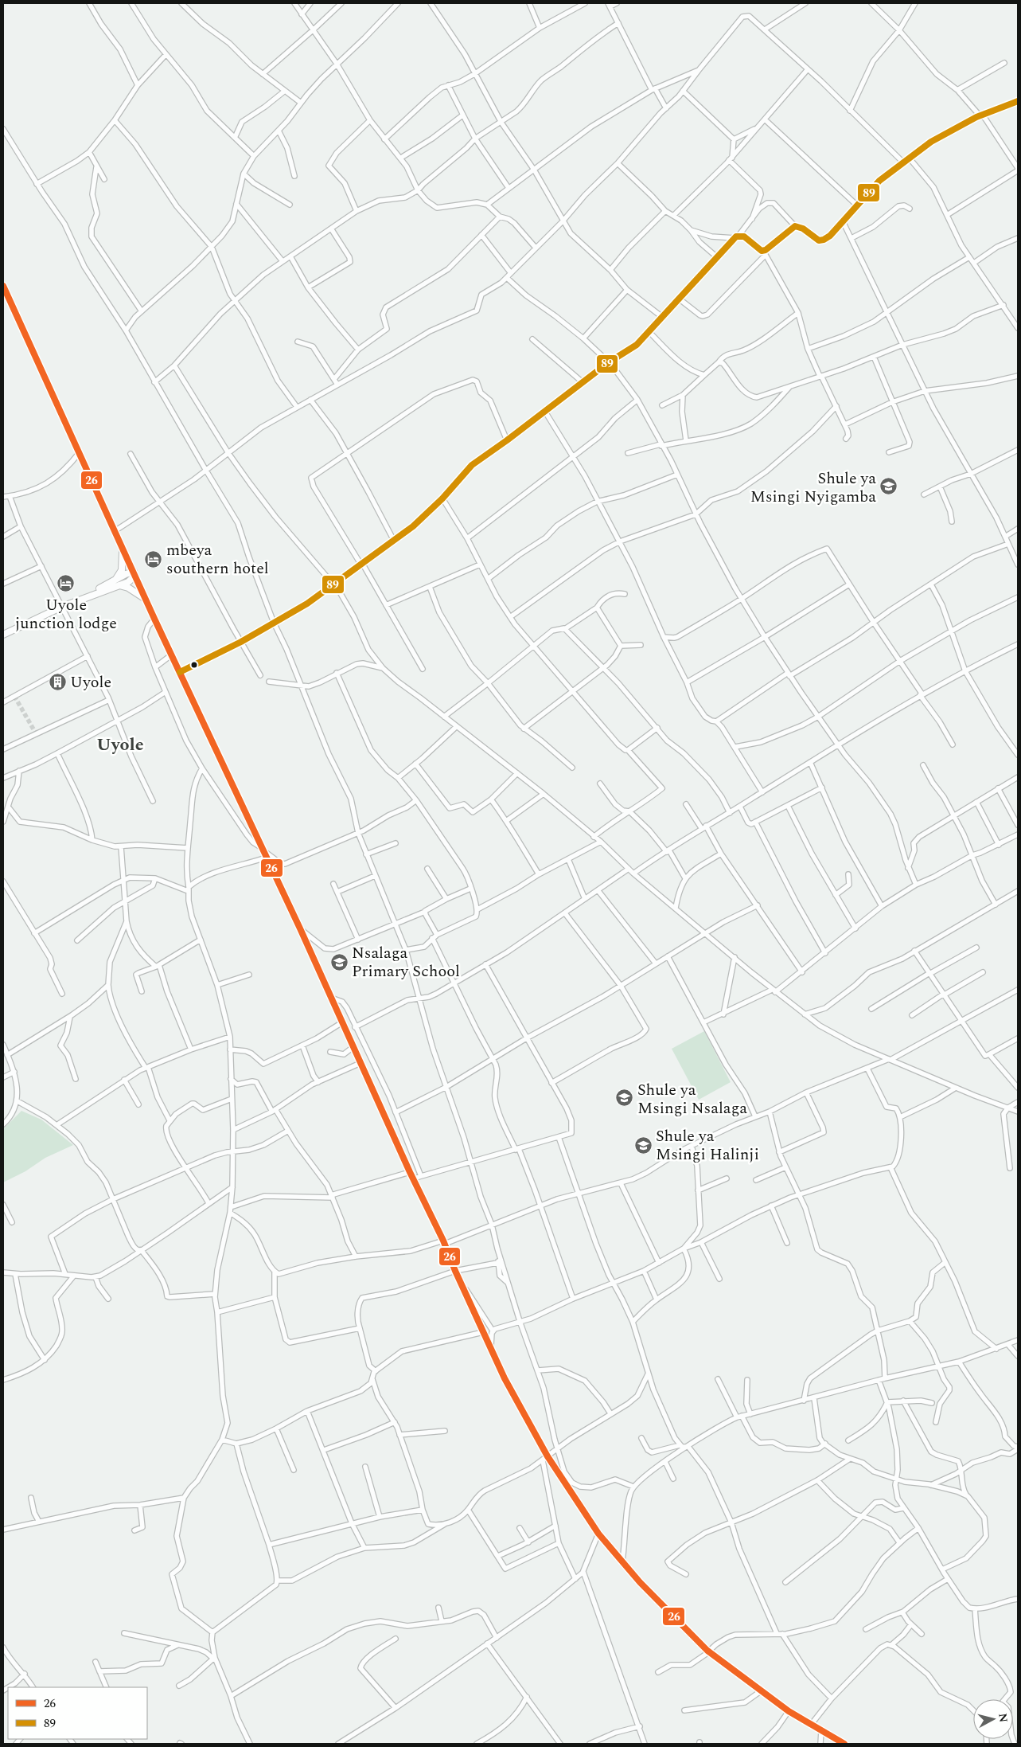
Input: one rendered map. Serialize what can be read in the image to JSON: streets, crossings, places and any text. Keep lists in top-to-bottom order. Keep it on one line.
{"districts":["Uyole"],"places":{"school or university":["Shule ya Msingi Nyigamba","Nsalaga Primary School","Shule ya Msingi Nsalaga","Shule ya Msingi Halinji"],"hotel":["mbeya southern hotel","Uyole junction lodge"],"building":["Uyole"]},"lines":["transit line 89","transit line 26"],"legend":["26","89"],"north":"right"}
